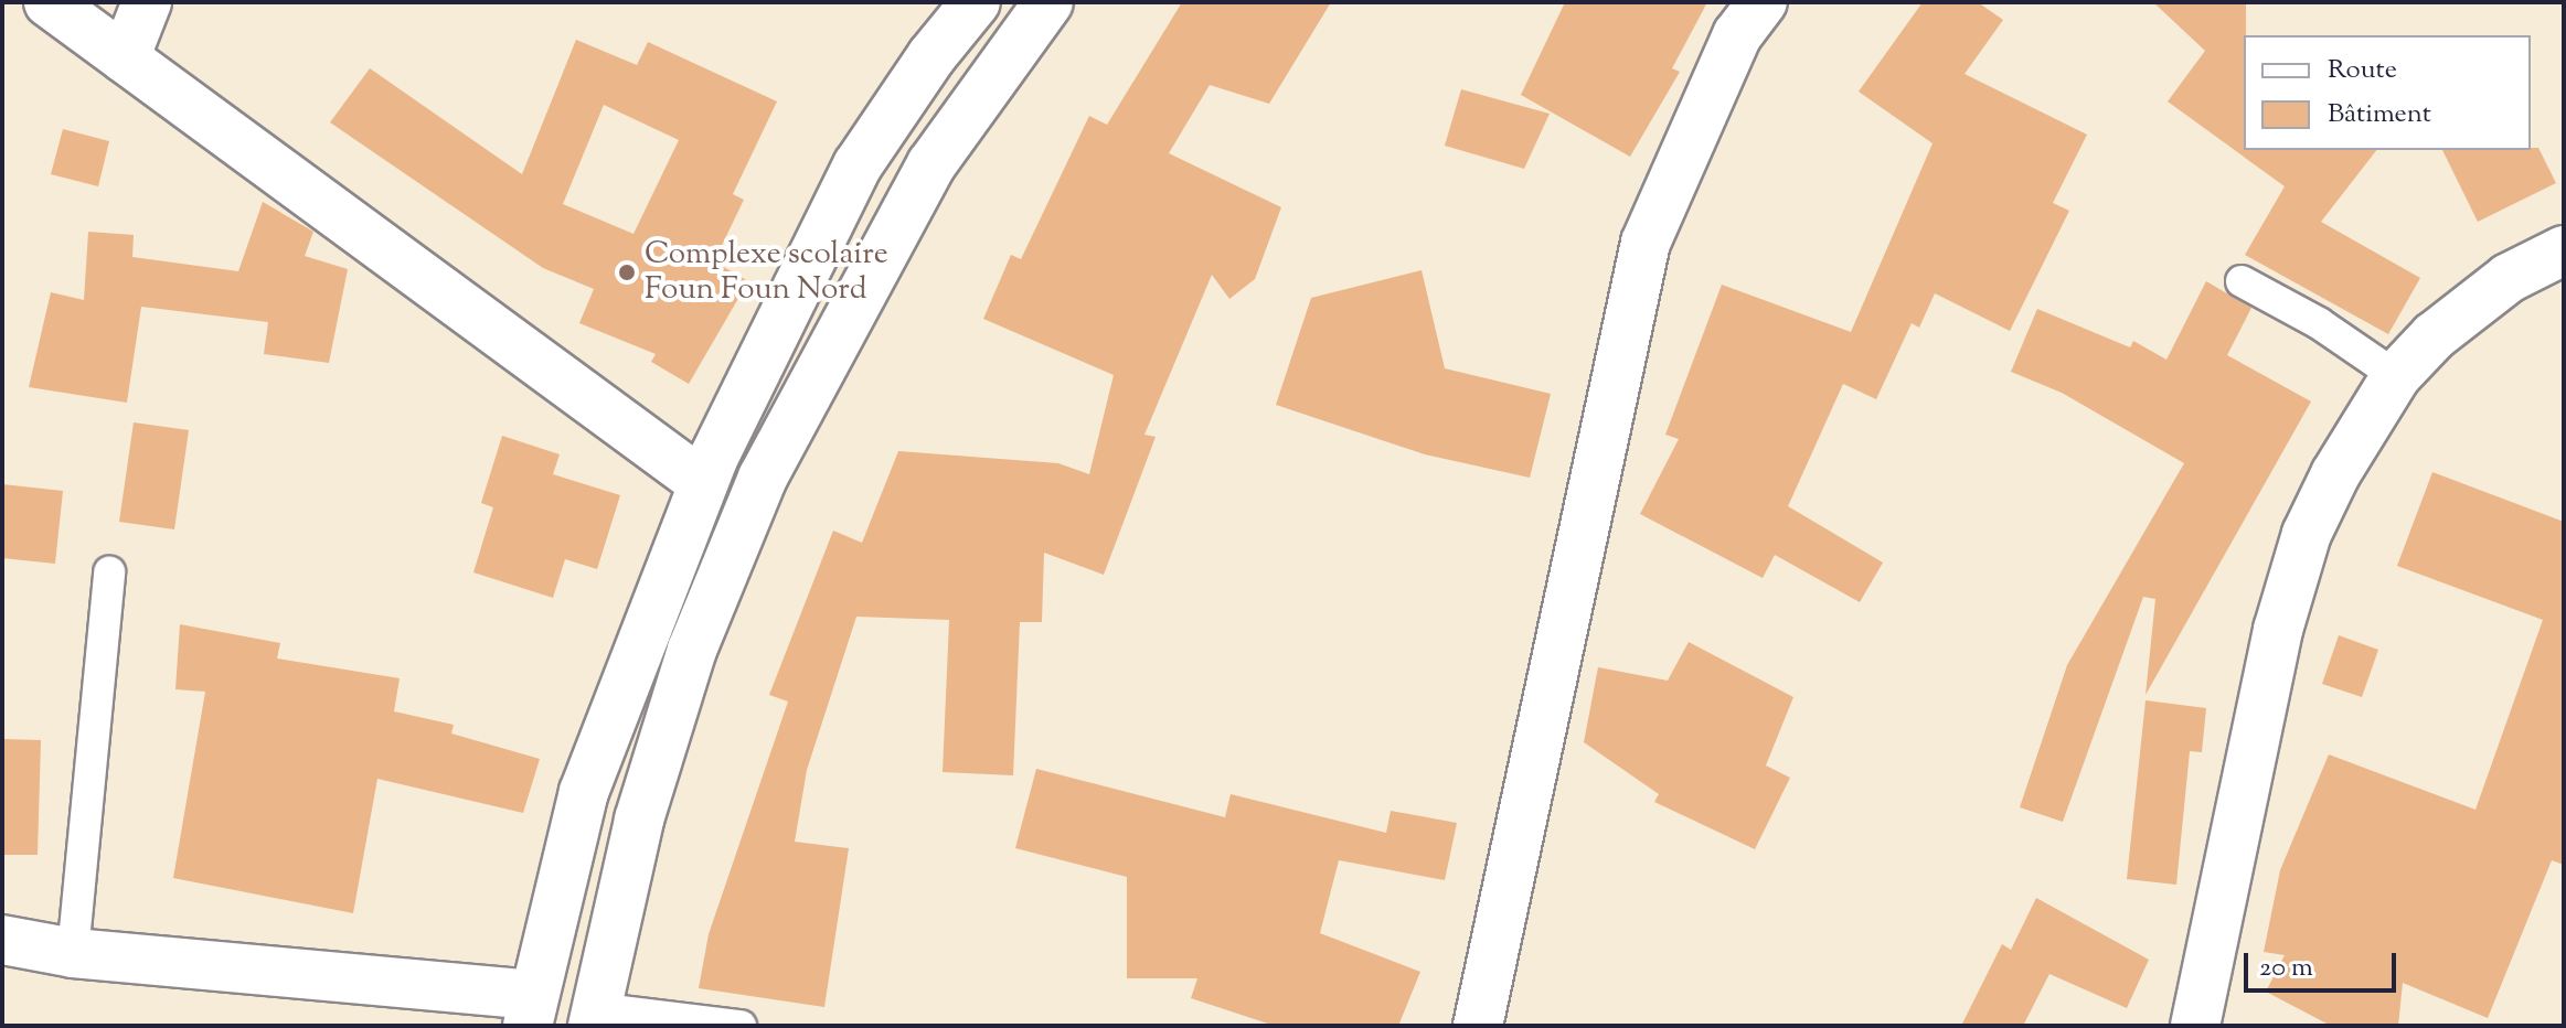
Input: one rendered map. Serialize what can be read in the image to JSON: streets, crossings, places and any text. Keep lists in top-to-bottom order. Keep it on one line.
{"places":["Complexe scolaire Foun Foun Nord"],"legend":["Route","Bâtiment"],"scale_bar":"20 m"}
